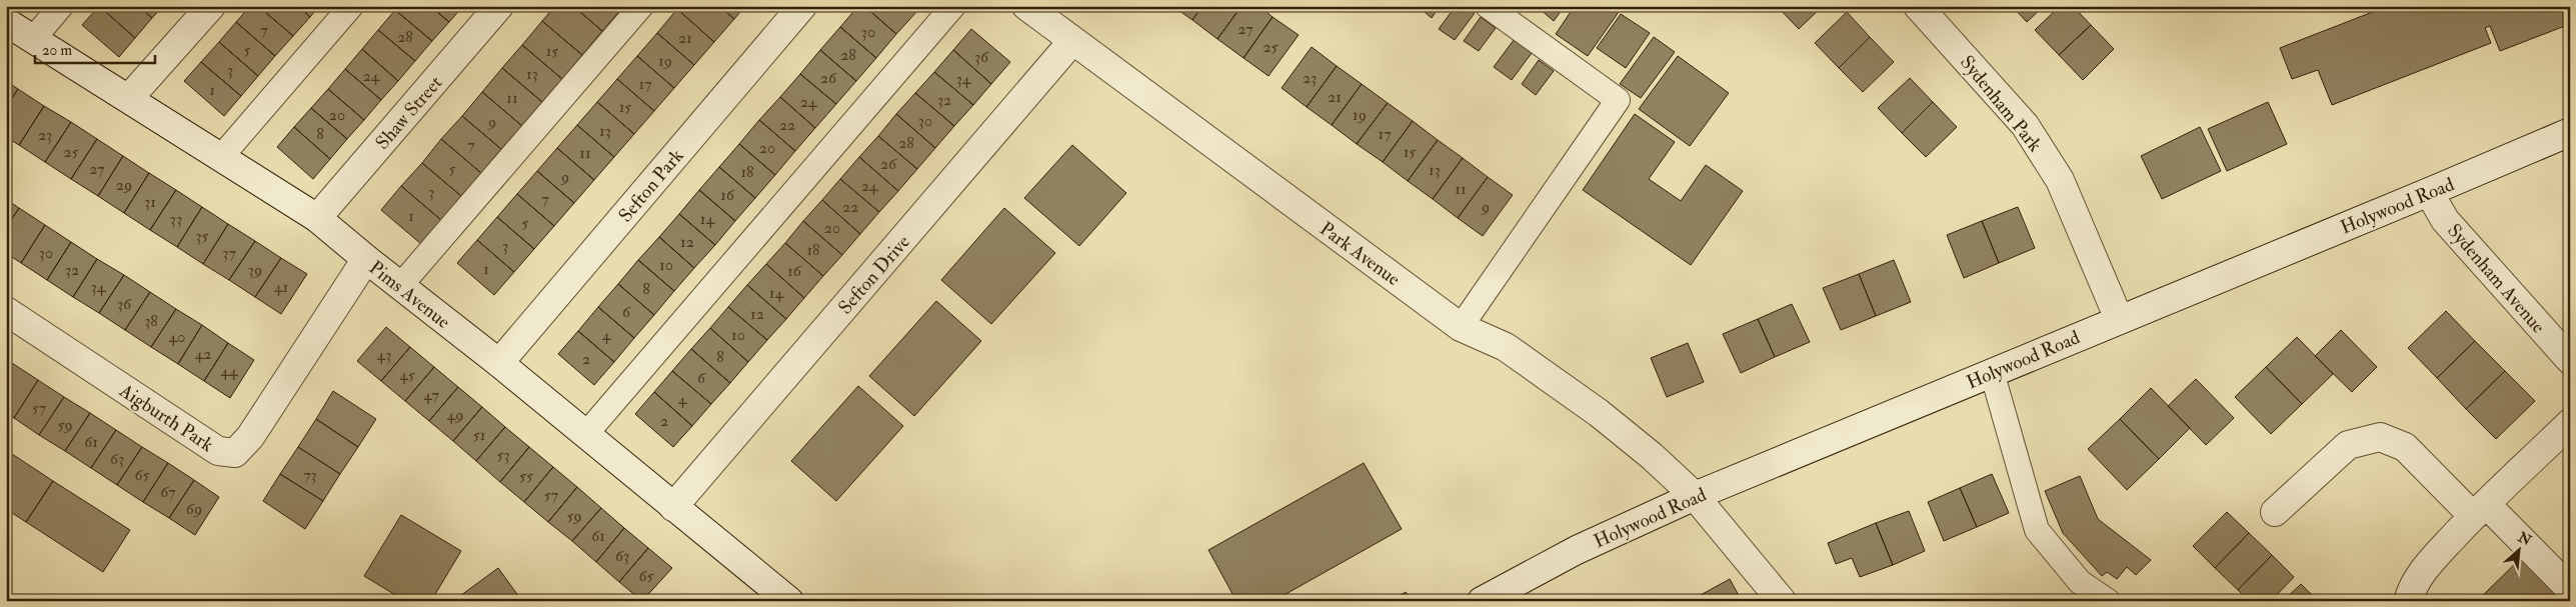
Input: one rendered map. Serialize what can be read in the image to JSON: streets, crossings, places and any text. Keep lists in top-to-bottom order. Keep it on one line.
{"streets":{"street":["Sydenham Park","Shaw Street","Sefton Park","Holywood Road","Park Avenue","Sefton Drive","Sydenham Avenue","Pims Avenue","Aigburth Park"]},"crossings":[["Sydenham Park","Holywood Road"],["Shaw Street","Pims Avenue"],["Sefton Park","Pims Avenue"],["Holywood Road","Park Avenue"],["Holywood Road","Sydenham Avenue"],["Park Avenue","Sefton Drive"],["Sefton Drive","Pims Avenue"],["Pims Avenue","Aigburth Park"]],"house_numbers":["27","7","30","28","21","25","5","15","28","36","19","3","13","24","26","23","34","17","1","21","11","32","24","15","20","19","30","9","22","13","8","17","23","28","7","20","25","15","11","26","27","5","13","18","9","29","24","11","3","16","7","31","22","9","1","33","14","5","20","35","12","3","18","30","37","10","1","32","39","16","34","41","8","14","36","6","12","38","4","10","40","42","43","8","2","44","45","6","47","4","57","49","2","59","51","61","53","63","65","73","55","67","57","69","59","61","63","65"],"scale_bar":"20 m","north":"top right"}
